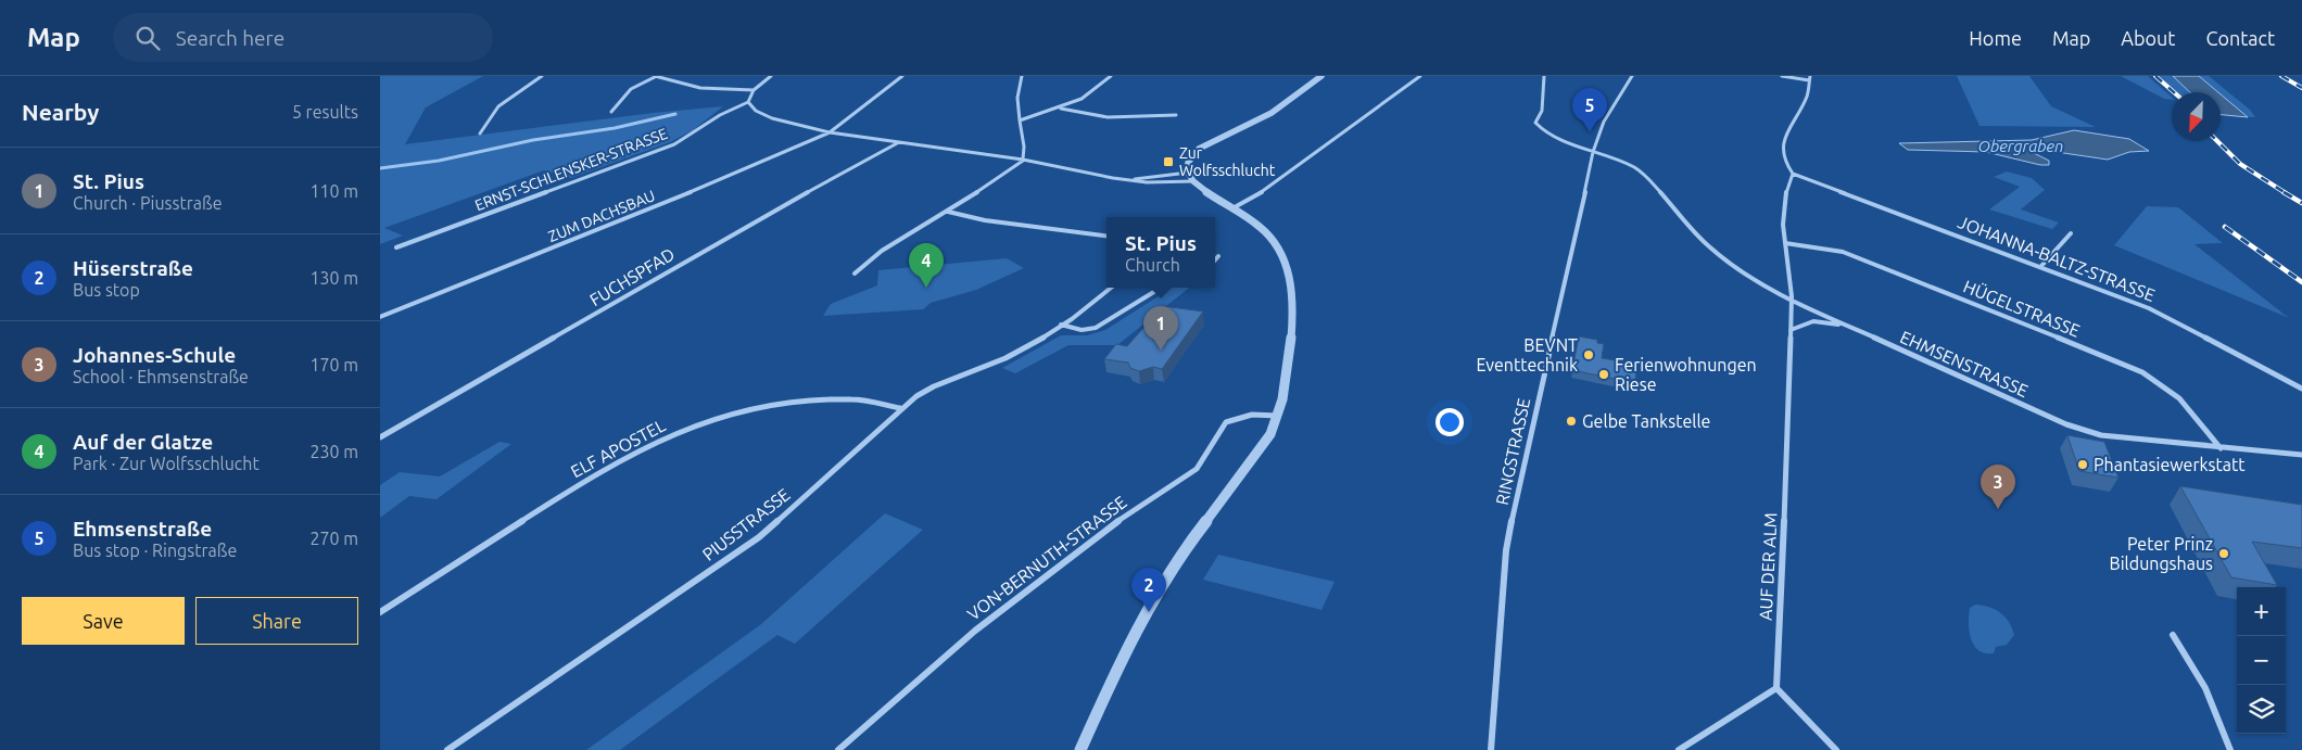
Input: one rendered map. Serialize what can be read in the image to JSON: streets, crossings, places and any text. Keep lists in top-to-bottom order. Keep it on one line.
{"streets":{"street":["ERNST-SCHLENSKER-STRASSE","ZUM DACHSBAU","JOHANNA-BALTZ-STRASSE","FUCHSPFAD","HÜGELSTRASSE","EHMSENSTRASSE","ELF APOSTEL","RINGSTRASSE","PIUSSTRASSE","VON-BERNUTH-STRASSE","AUF DER ALM"]},"crossings":[["JOHANNA-BALTZ-STRASSE","AUF DER ALM"],["HÜGELSTRASSE","EHMSENSTRASSE"],["HÜGELSTRASSE","AUF DER ALM"],["EHMSENSTRASSE","RINGSTRASSE"],["EHMSENSTRASSE","AUF DER ALM"],["ELF APOSTEL","PIUSSTRASSE"]],"water":["Obergraben"],"places":{"transit":["Zur Wolfsschlucht"],"other":["BEVNT Eventtechnik","Ferienwohnungen Riese","Gelbe Tankstelle","Phantasiewerkstatt","Peter Prinz Bildungshaus"]},"north":"bottom left","page":{"header":"Map","search":"Search here","nav":["Home","Map","About","Contact"],"heading":["Nearby","5 results"],"pins":["5","4","1","3","2"],"list":[{"mark":"1","name":"St. Pius","note":"Church · Piusstraße","value":"110 m"},{"mark":"2","name":"Hüserstraße","note":"Bus stop","value":"130 m"},{"mark":"3","name":"Johannes-Schule","note":"School · Ehmsenstraße","value":"170 m"},{"mark":"4","name":"Auf der Glatze","note":"Park · Zur Wolfsschlucht","value":"230 m"},{"mark":"5","name":"Ehmsenstraße","note":"Bus stop · Ringstraße","value":"270 m"}],"popup":["St. Pius","Church"],"buttons":["Save","Share"],"map_buttons":["+","−"]}}
